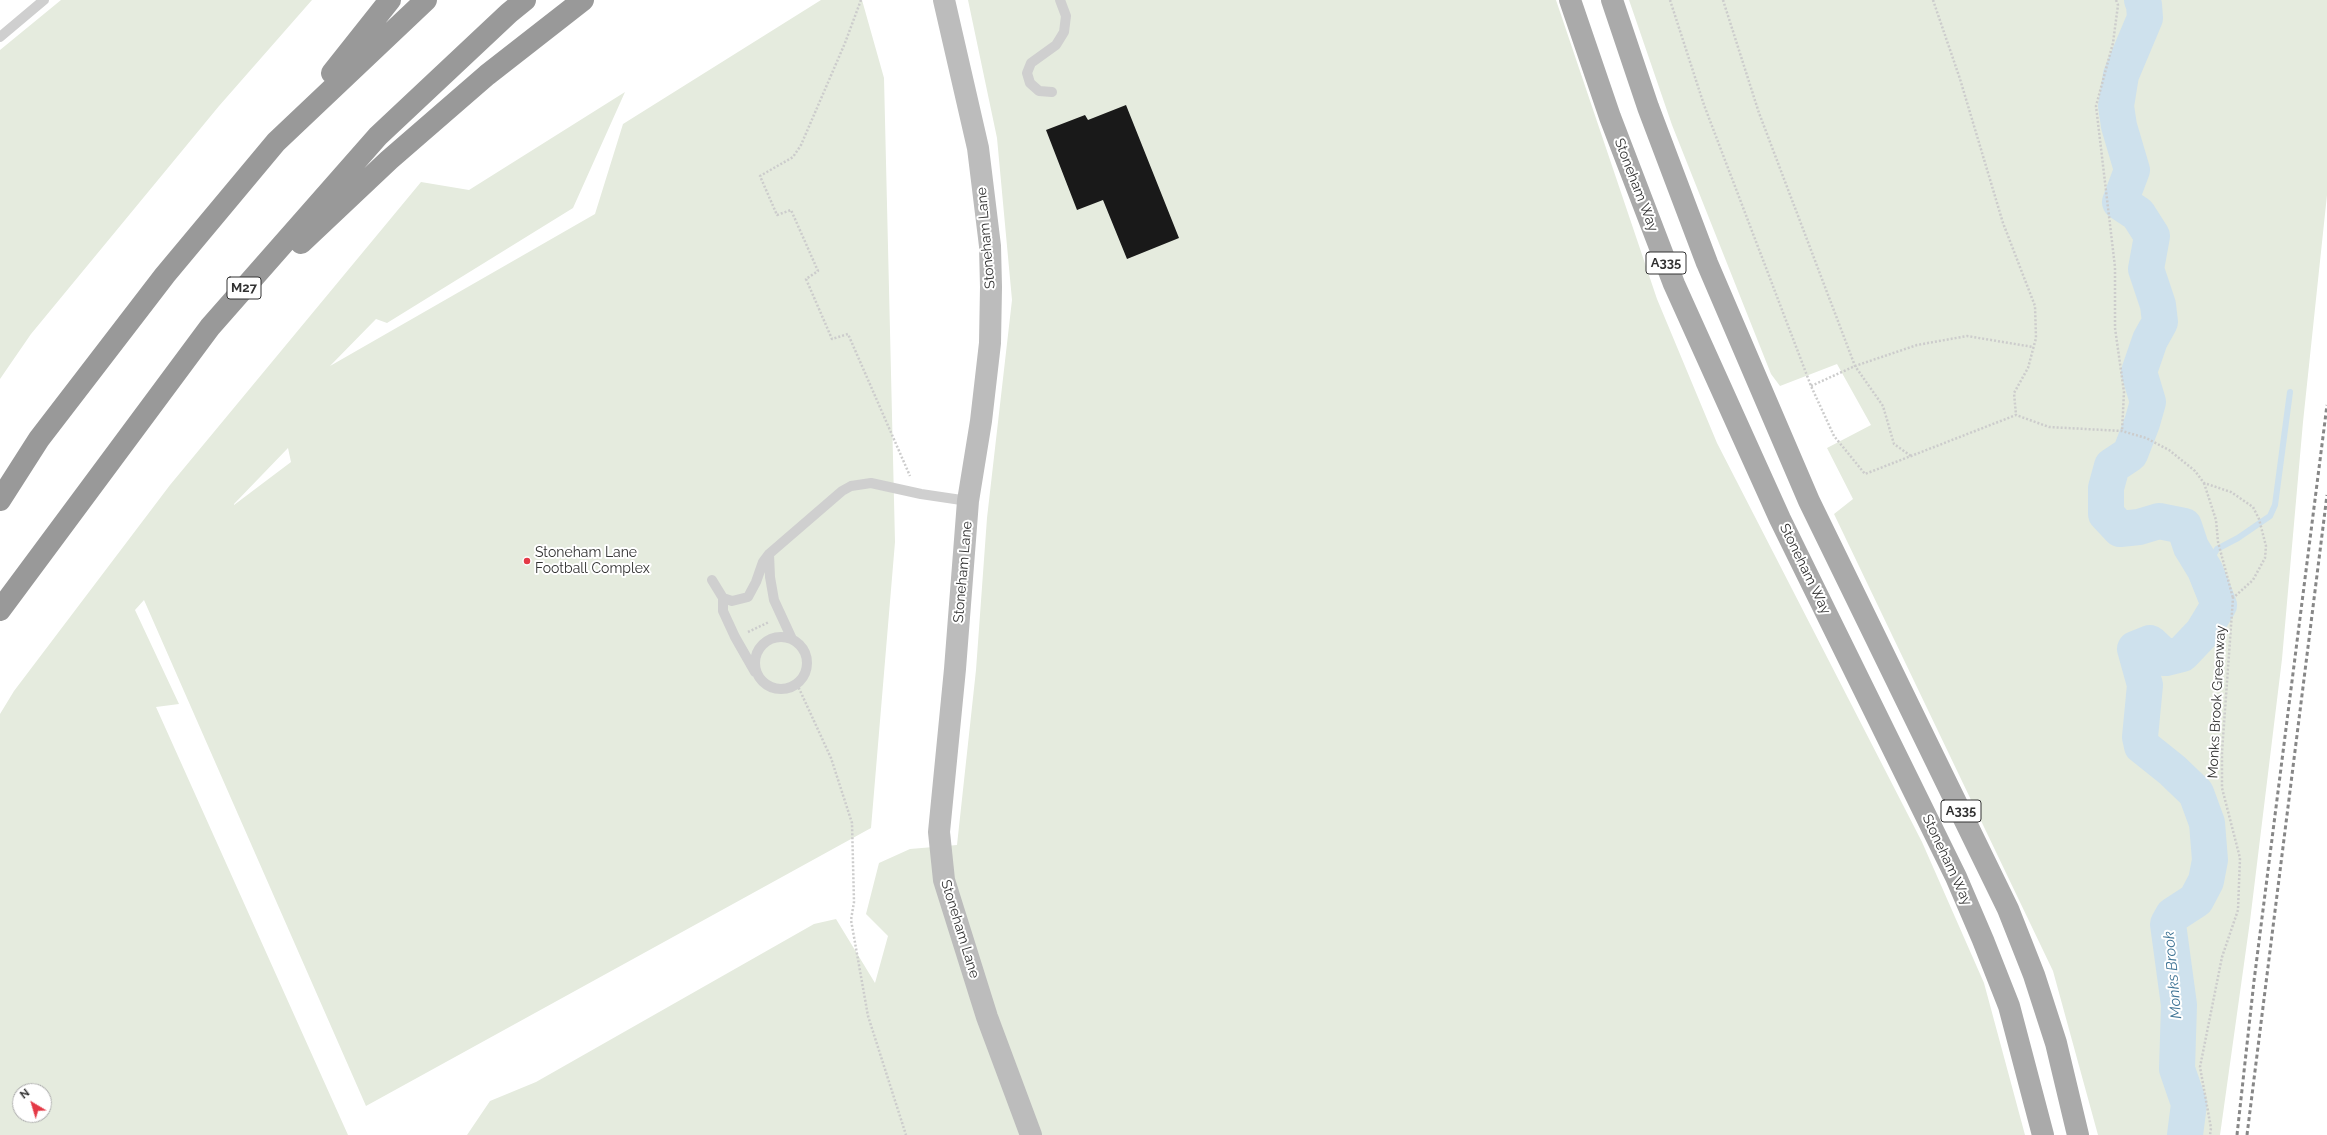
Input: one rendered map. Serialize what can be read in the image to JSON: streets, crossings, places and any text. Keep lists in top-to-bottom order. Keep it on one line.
{"streets":{"highway":["M27"],"main road":["Stoneham Way","A335"],"street":["Stoneham Lane"],"path":["Monks Brook Greenway"]},"water":["Monks Brook"],"places":["Stoneham Lane Football Complex"],"north":"top left"}
